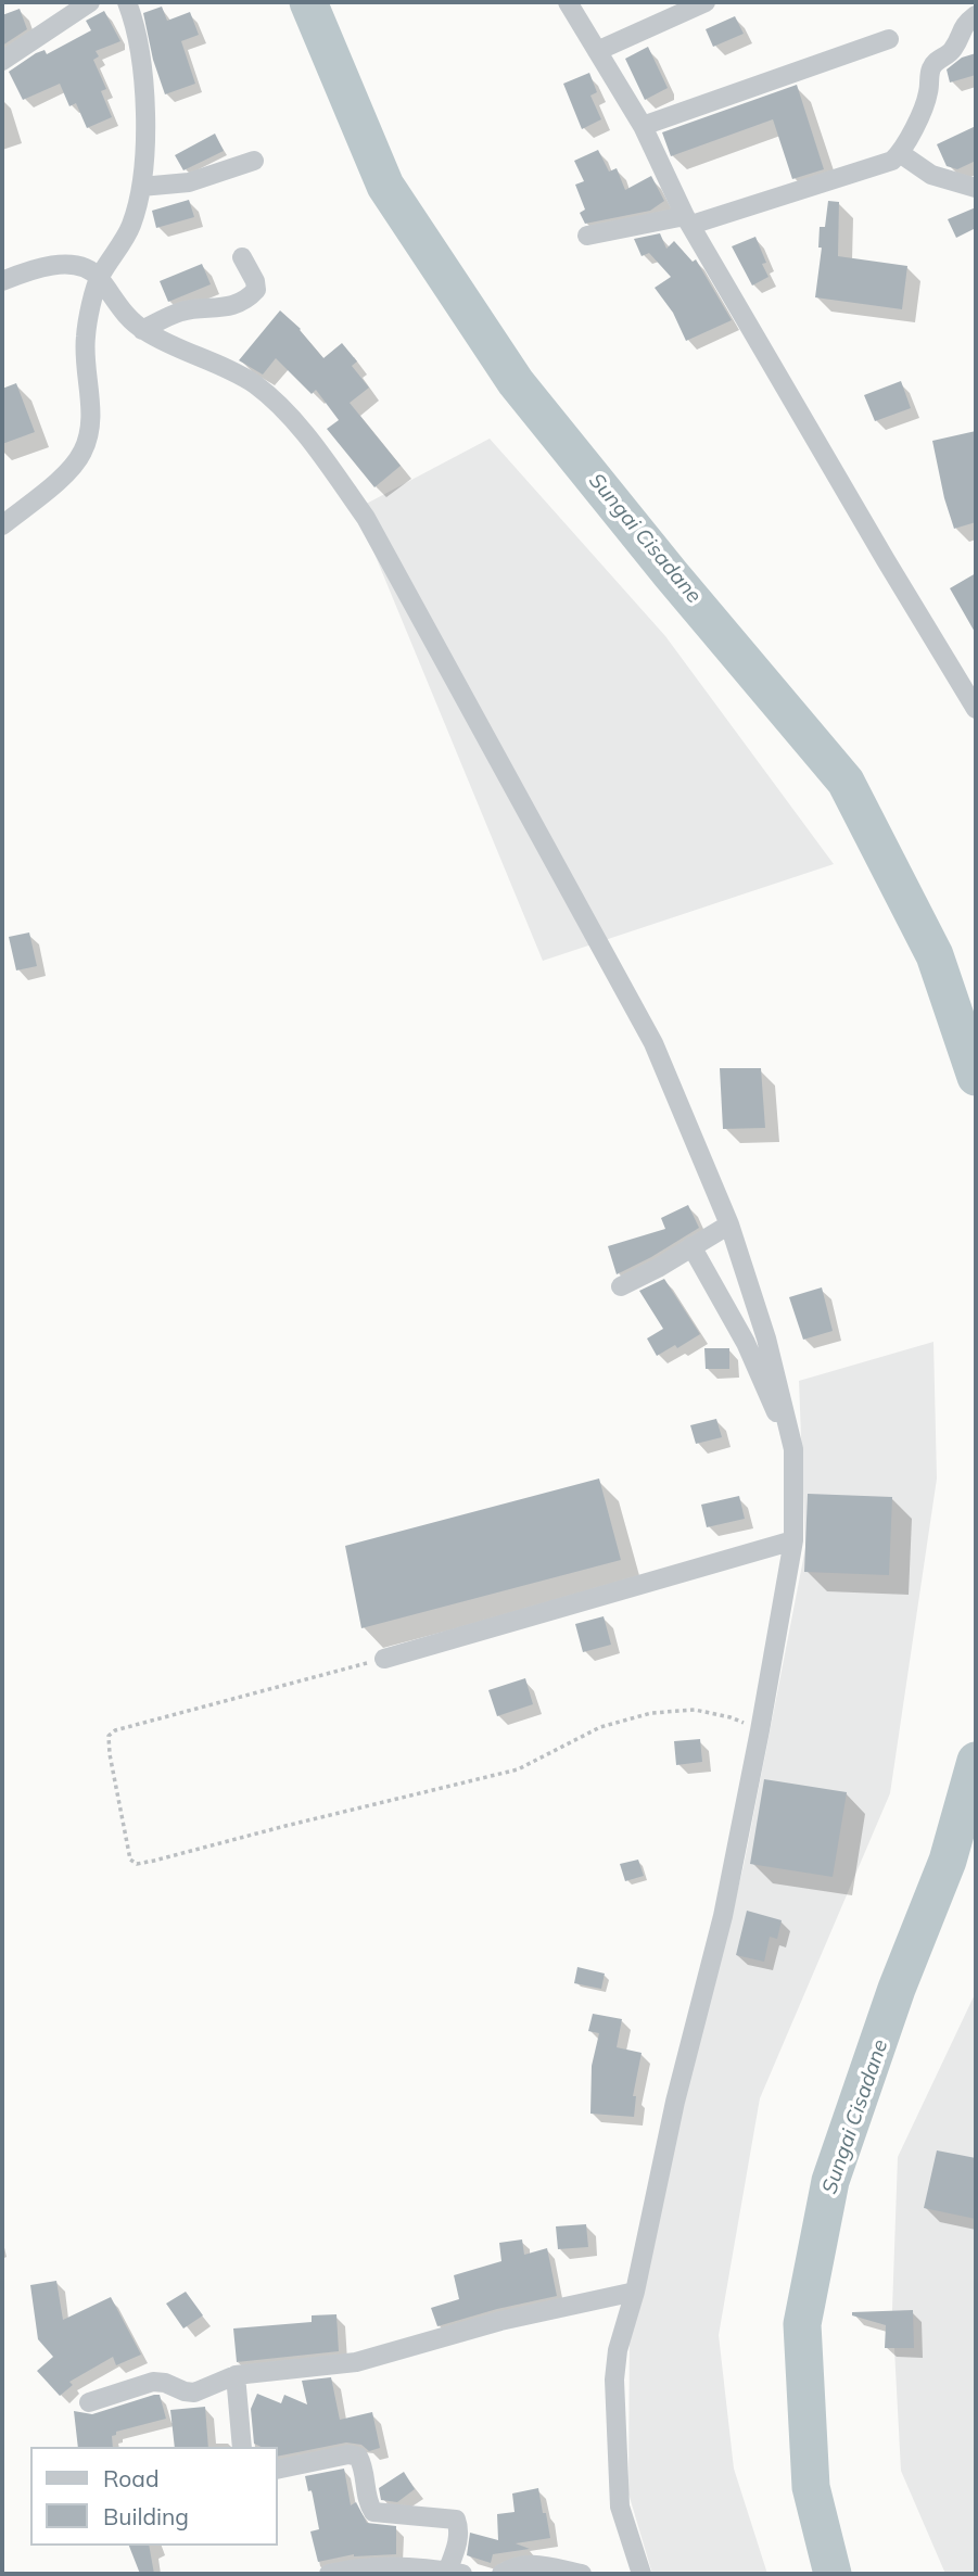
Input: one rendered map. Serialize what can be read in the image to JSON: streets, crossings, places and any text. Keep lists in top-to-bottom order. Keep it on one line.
{"water":["Sungai Cisadane"],"legend":["Road","Building"]}
